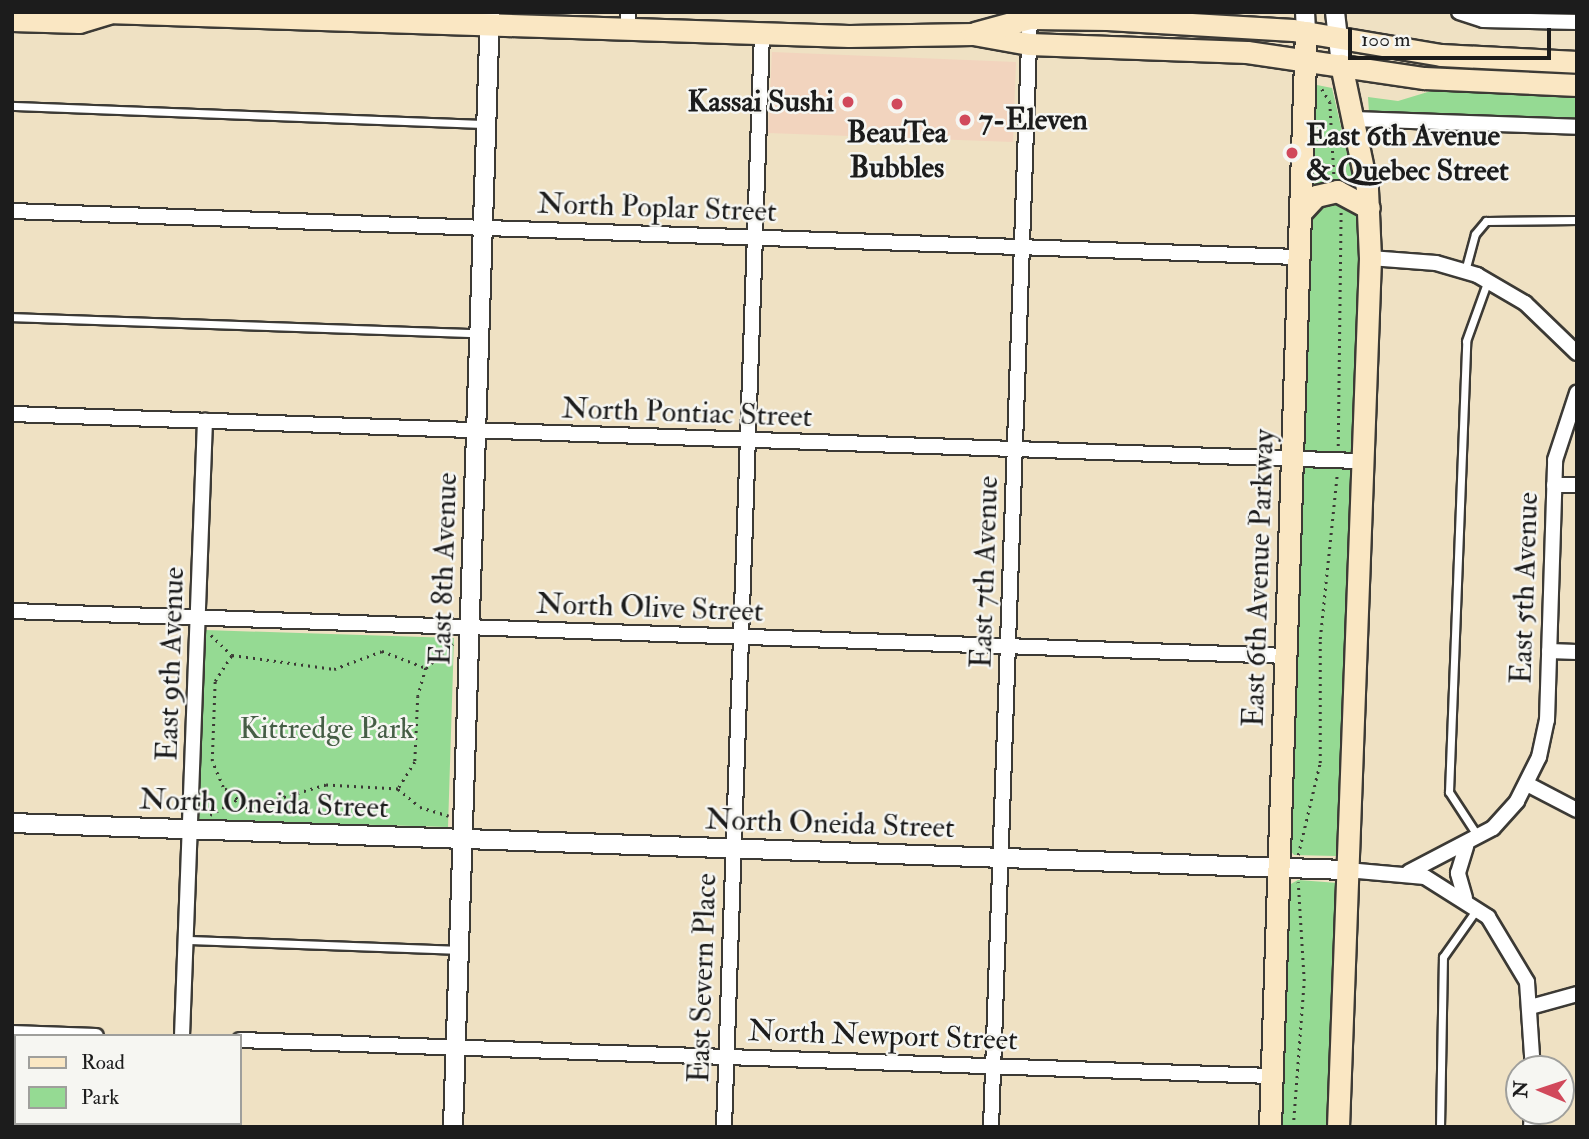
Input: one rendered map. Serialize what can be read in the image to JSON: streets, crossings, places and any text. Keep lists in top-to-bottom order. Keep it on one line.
{"streets":{"main road":["East 6th Avenue Parkway"],"street":["North Poplar Street","North Pontiac Street","East 8th Avenue","East 7th Avenue","East 5th Avenue","North Olive Street","East 9th Avenue","North Oneida Street","East Severn Place","North Newport Street"]},"crossings":[["North Poplar Street","East 8th Avenue"],["North Poplar Street","East 7th Avenue"],["North Poplar Street","East 6th Avenue Parkway"],["North Poplar Street","East Severn Place"],["North Pontiac Street","East 8th Avenue"],["North Pontiac Street","East 7th Avenue"],["North Pontiac Street","East 6th Avenue Parkway"],["North Pontiac Street","East 9th Avenue"],["North Pontiac Street","East Severn Place"],["East 8th Avenue","North Olive Street"],["East 8th Avenue","North Oneida Street"],["East 8th Avenue","North Newport Street"],["East 7th Avenue","North Olive Street"],["East 7th Avenue","North Oneida Street"],["East 7th Avenue","North Newport Street"],["East 6th Avenue Parkway","North Olive Street"],["East 6th Avenue Parkway","North Oneida Street"],["East 6th Avenue Parkway","North Newport Street"],["East 5th Avenue","North Oneida Street"],["North Olive Street","East 9th Avenue"],["North Olive Street","East Severn Place"],["East 9th Avenue","North Oneida Street"],["North Oneida Street","East Severn Place"],["East Severn Place","North Newport Street"]],"parks":["Kittredge Park"],"places":["Kassai Sushi","BeauTea Bubbles","7-Eleven","East 6th Avenue & Quebec Street"],"legend":["Road","Park"],"scale_bar":"100 m","north":"left"}
